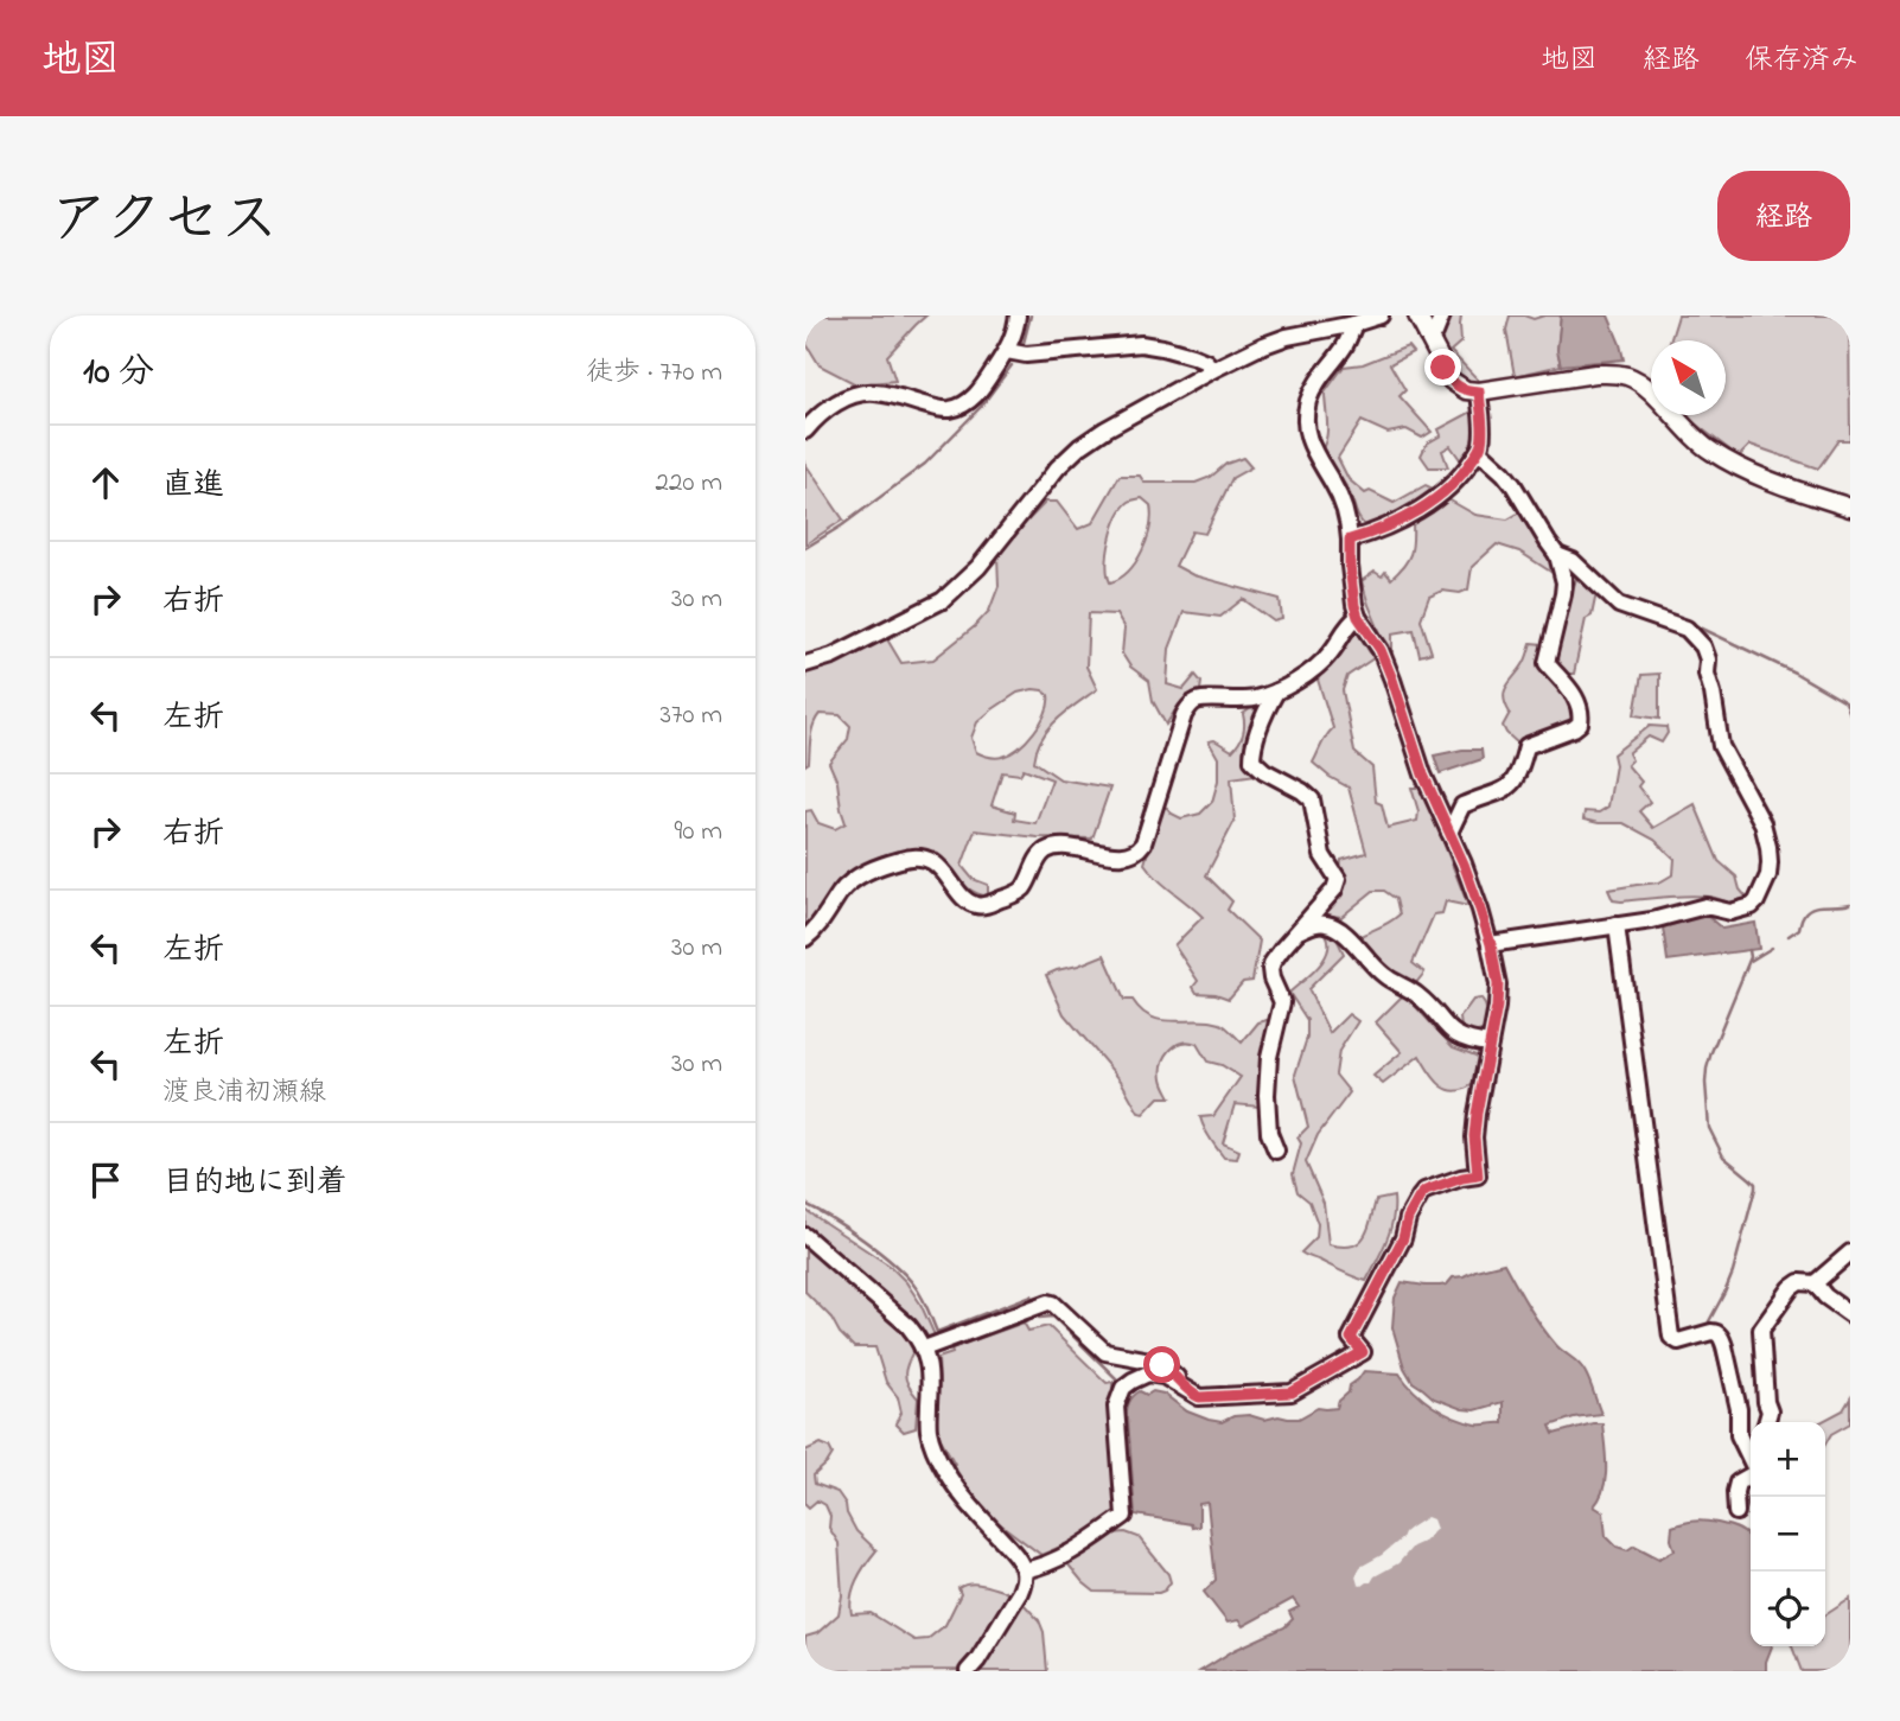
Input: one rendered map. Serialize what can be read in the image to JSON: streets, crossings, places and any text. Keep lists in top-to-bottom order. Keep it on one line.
{"north":"top left","page":{"header":"地図","nav":["地図","経路","保存済み"],"title":"アクセス","buttons":"経路","heading":["10 分","徒歩 · 770 m"],"list":[["直進","220 m"],["右折","30 m"],["左折","370 m"],["右折","90 m"],["左折","30 m"],["左折","渡良浦初瀬線","30 m"],"目的地に到着"],"map_buttons":["+","−"]}}
